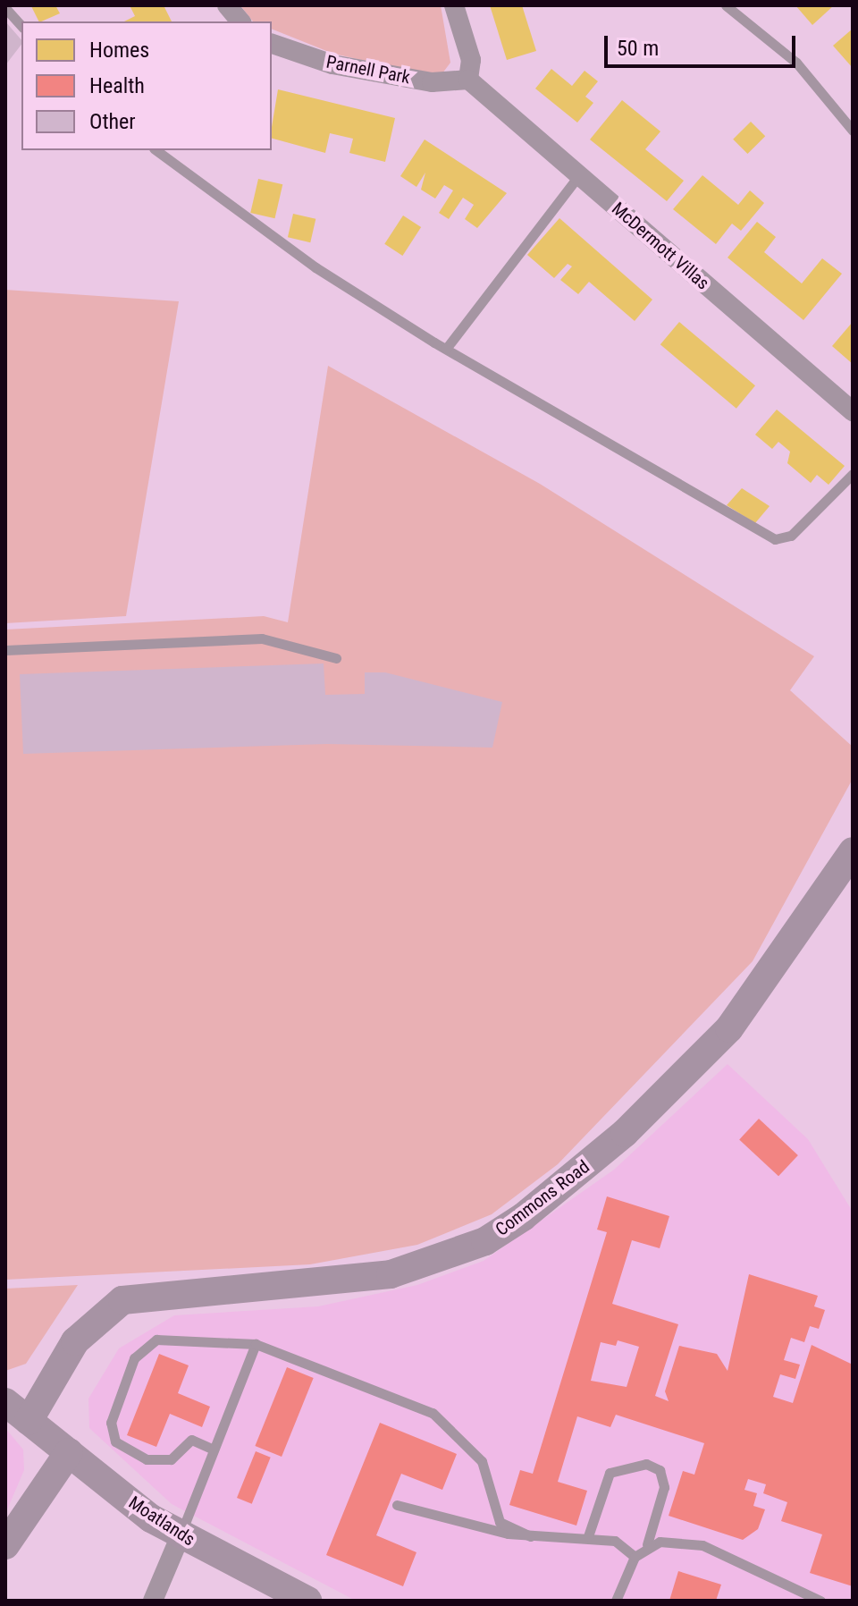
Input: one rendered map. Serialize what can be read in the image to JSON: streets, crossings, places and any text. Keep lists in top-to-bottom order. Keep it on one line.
{"streets":{"street":["Parnell Park","McDermott Villas","Commons Road","Moatlands"]},"crossings":[["Parnell Park","McDermott Villas"],["Commons Road","Moatlands"]],"legend":["Homes","Health","Other"],"scale_bar":"50 m"}
